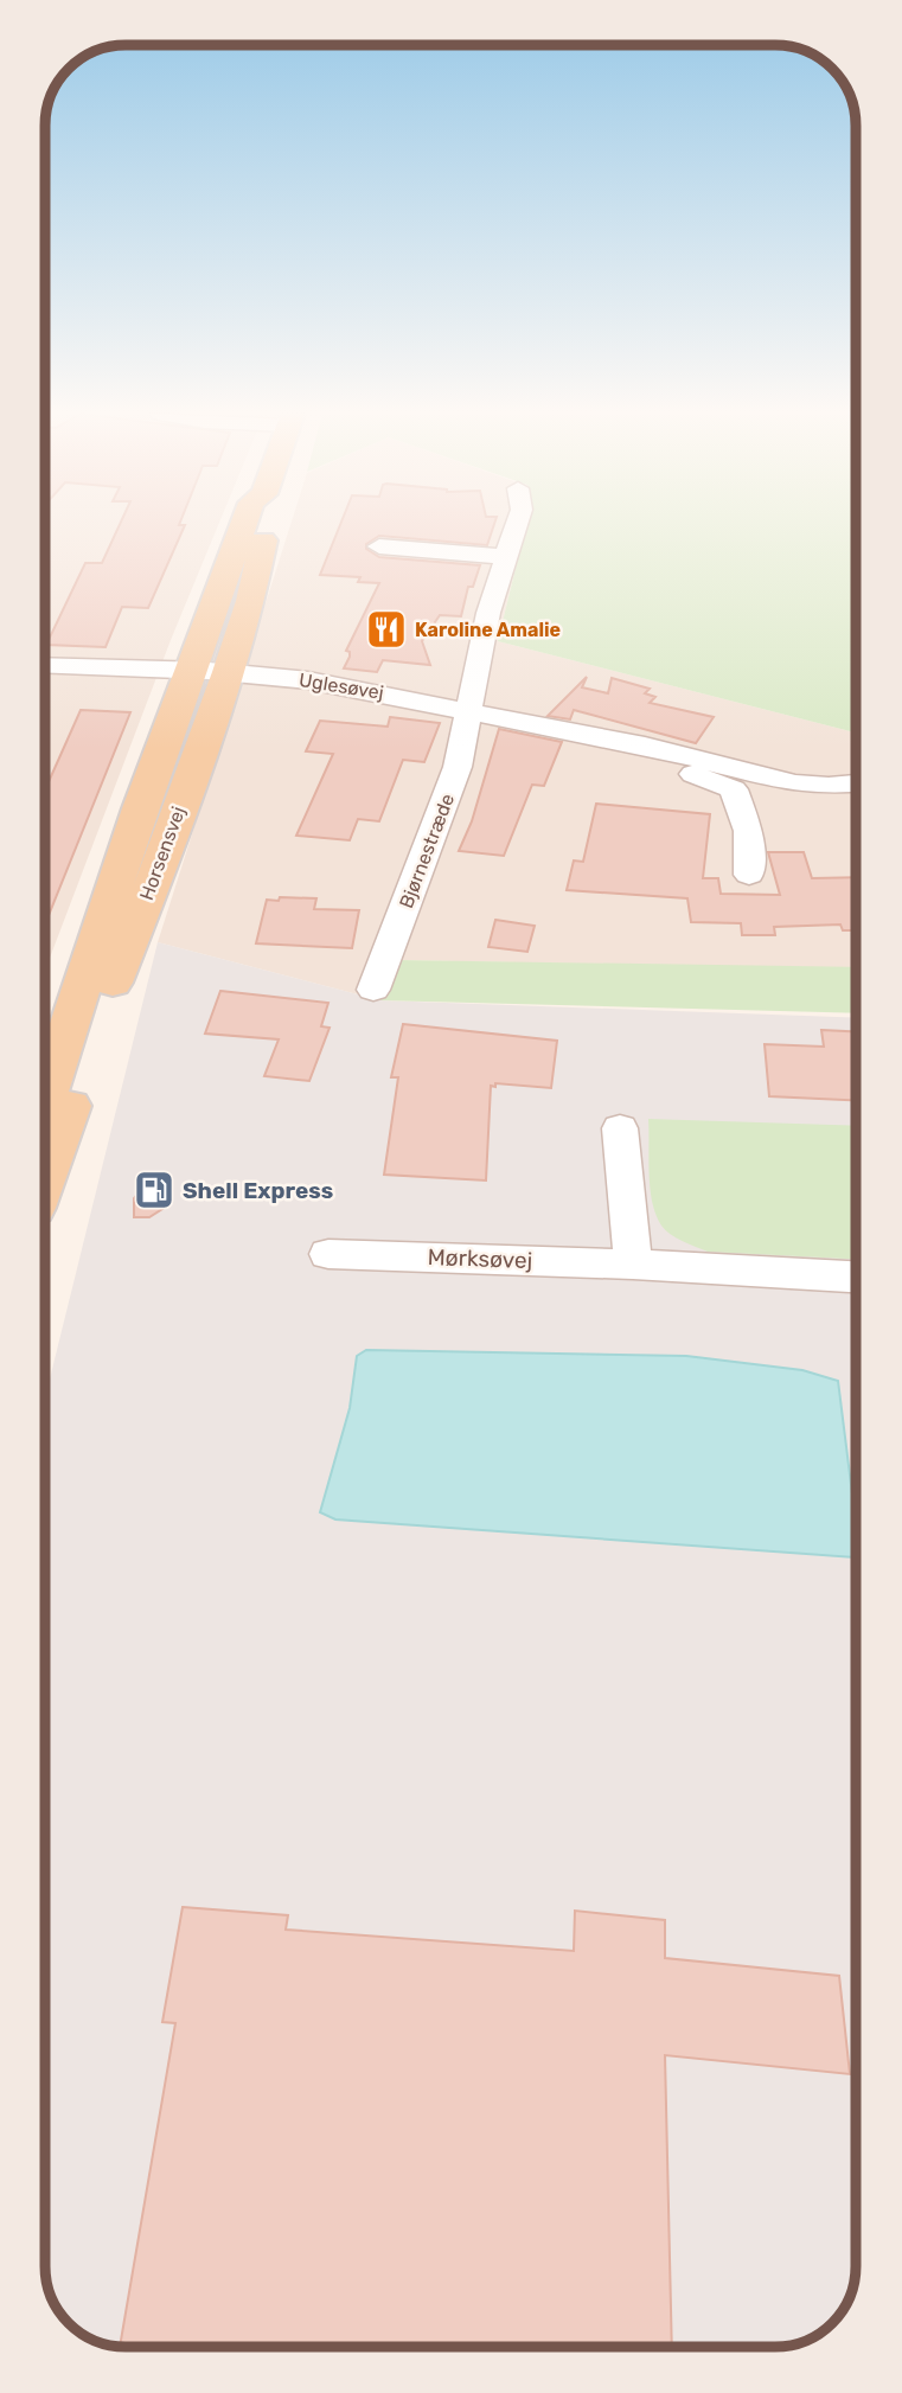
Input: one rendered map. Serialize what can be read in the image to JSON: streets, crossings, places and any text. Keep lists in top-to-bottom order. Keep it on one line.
{"streets":{"main road":["Horsensvej"],"street":["Uglesøvej","Bjørnestræde","Mørksøvej"]},"crossings":[["Uglesøvej","Bjørnestræde"],["Uglesøvej","Horsensvej"]],"places":{"restaurant":["Karoline Amalie"],"fuel station":["Shell Express"]}}
